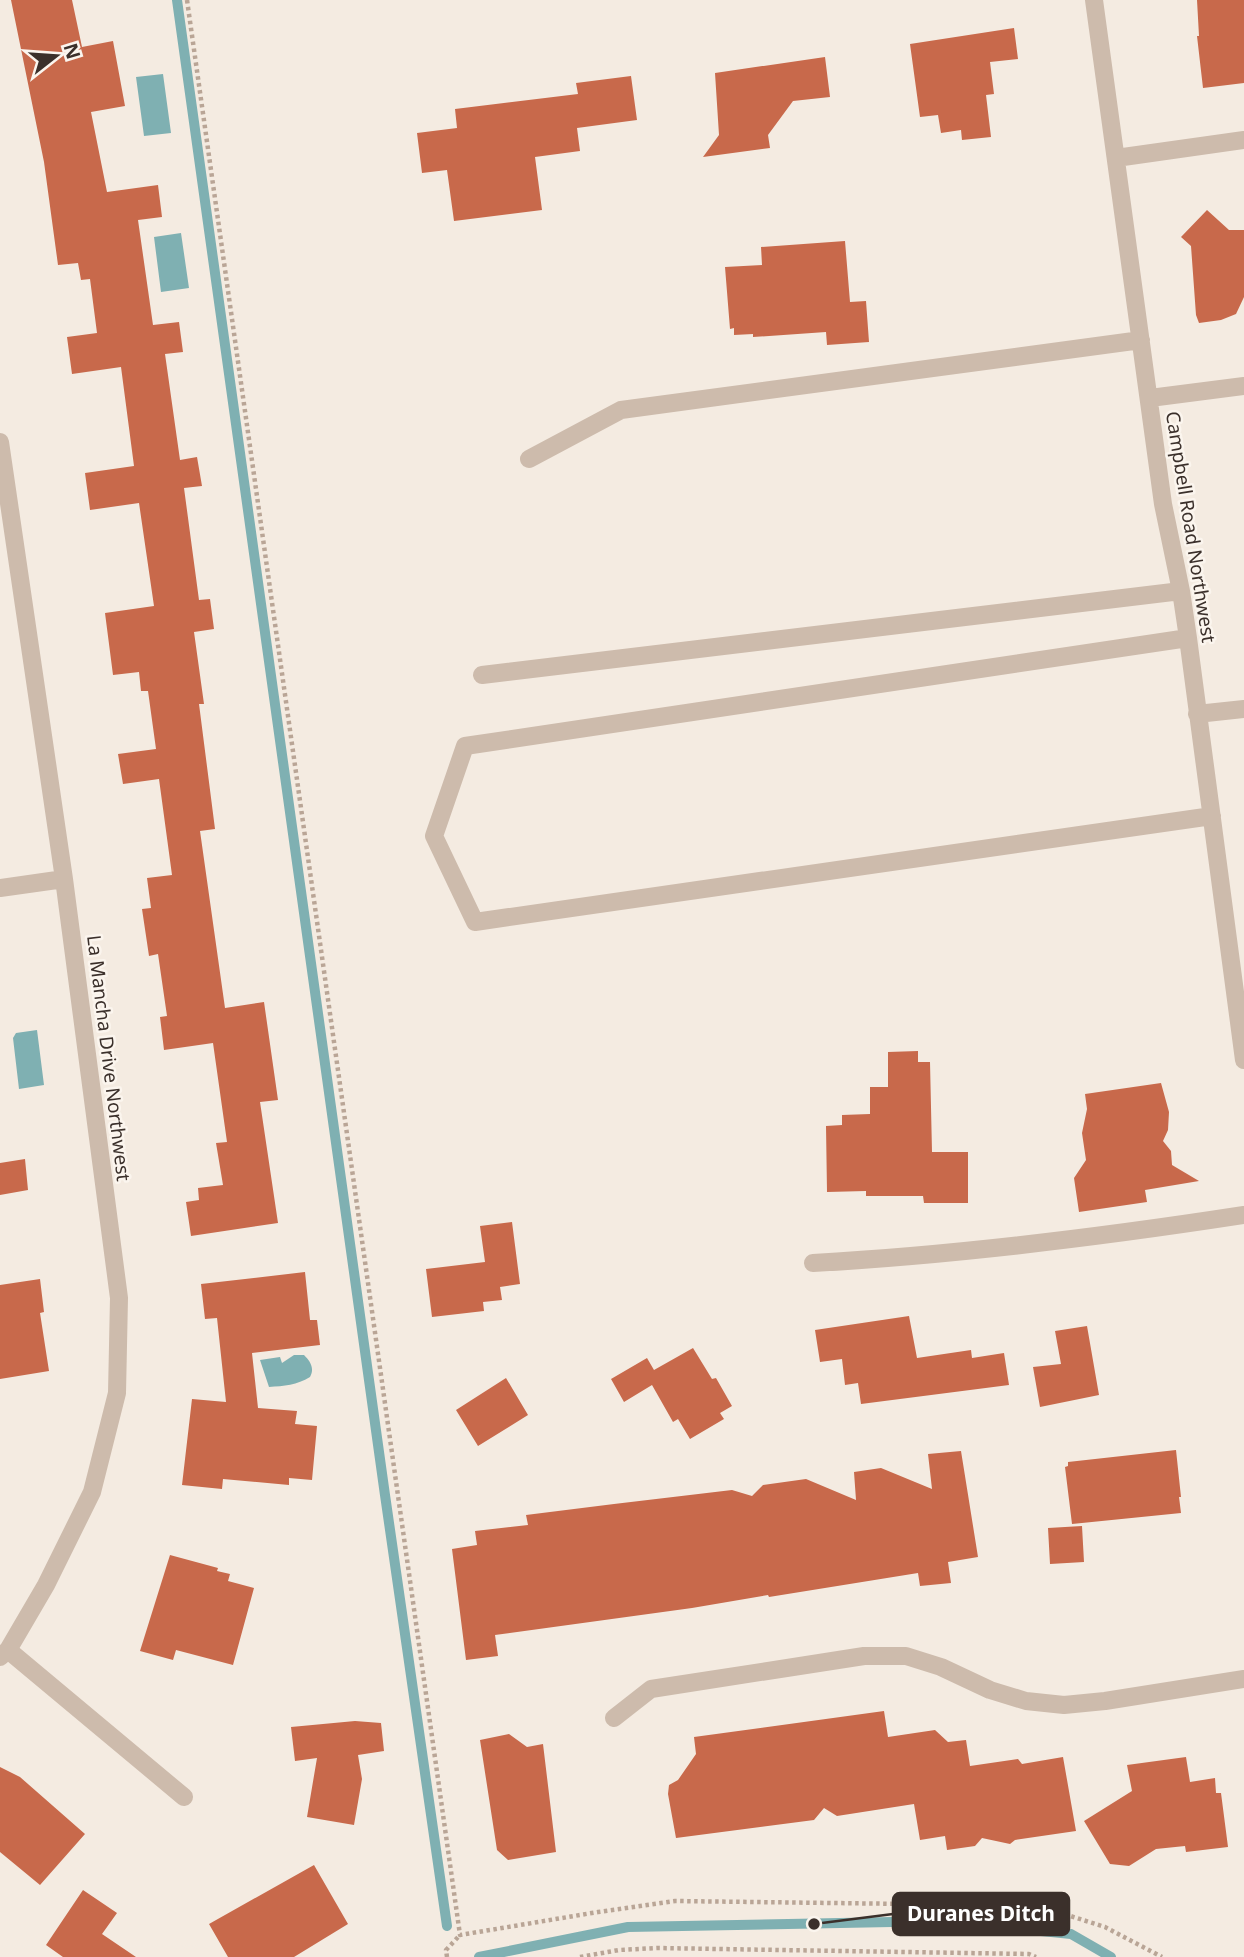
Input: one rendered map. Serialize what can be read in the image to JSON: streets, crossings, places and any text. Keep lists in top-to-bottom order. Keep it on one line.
{"streets":{"street":["Campbell Road Northwest","La Mancha Drive Northwest"]},"places":["Duranes Ditch"],"north":"right"}
